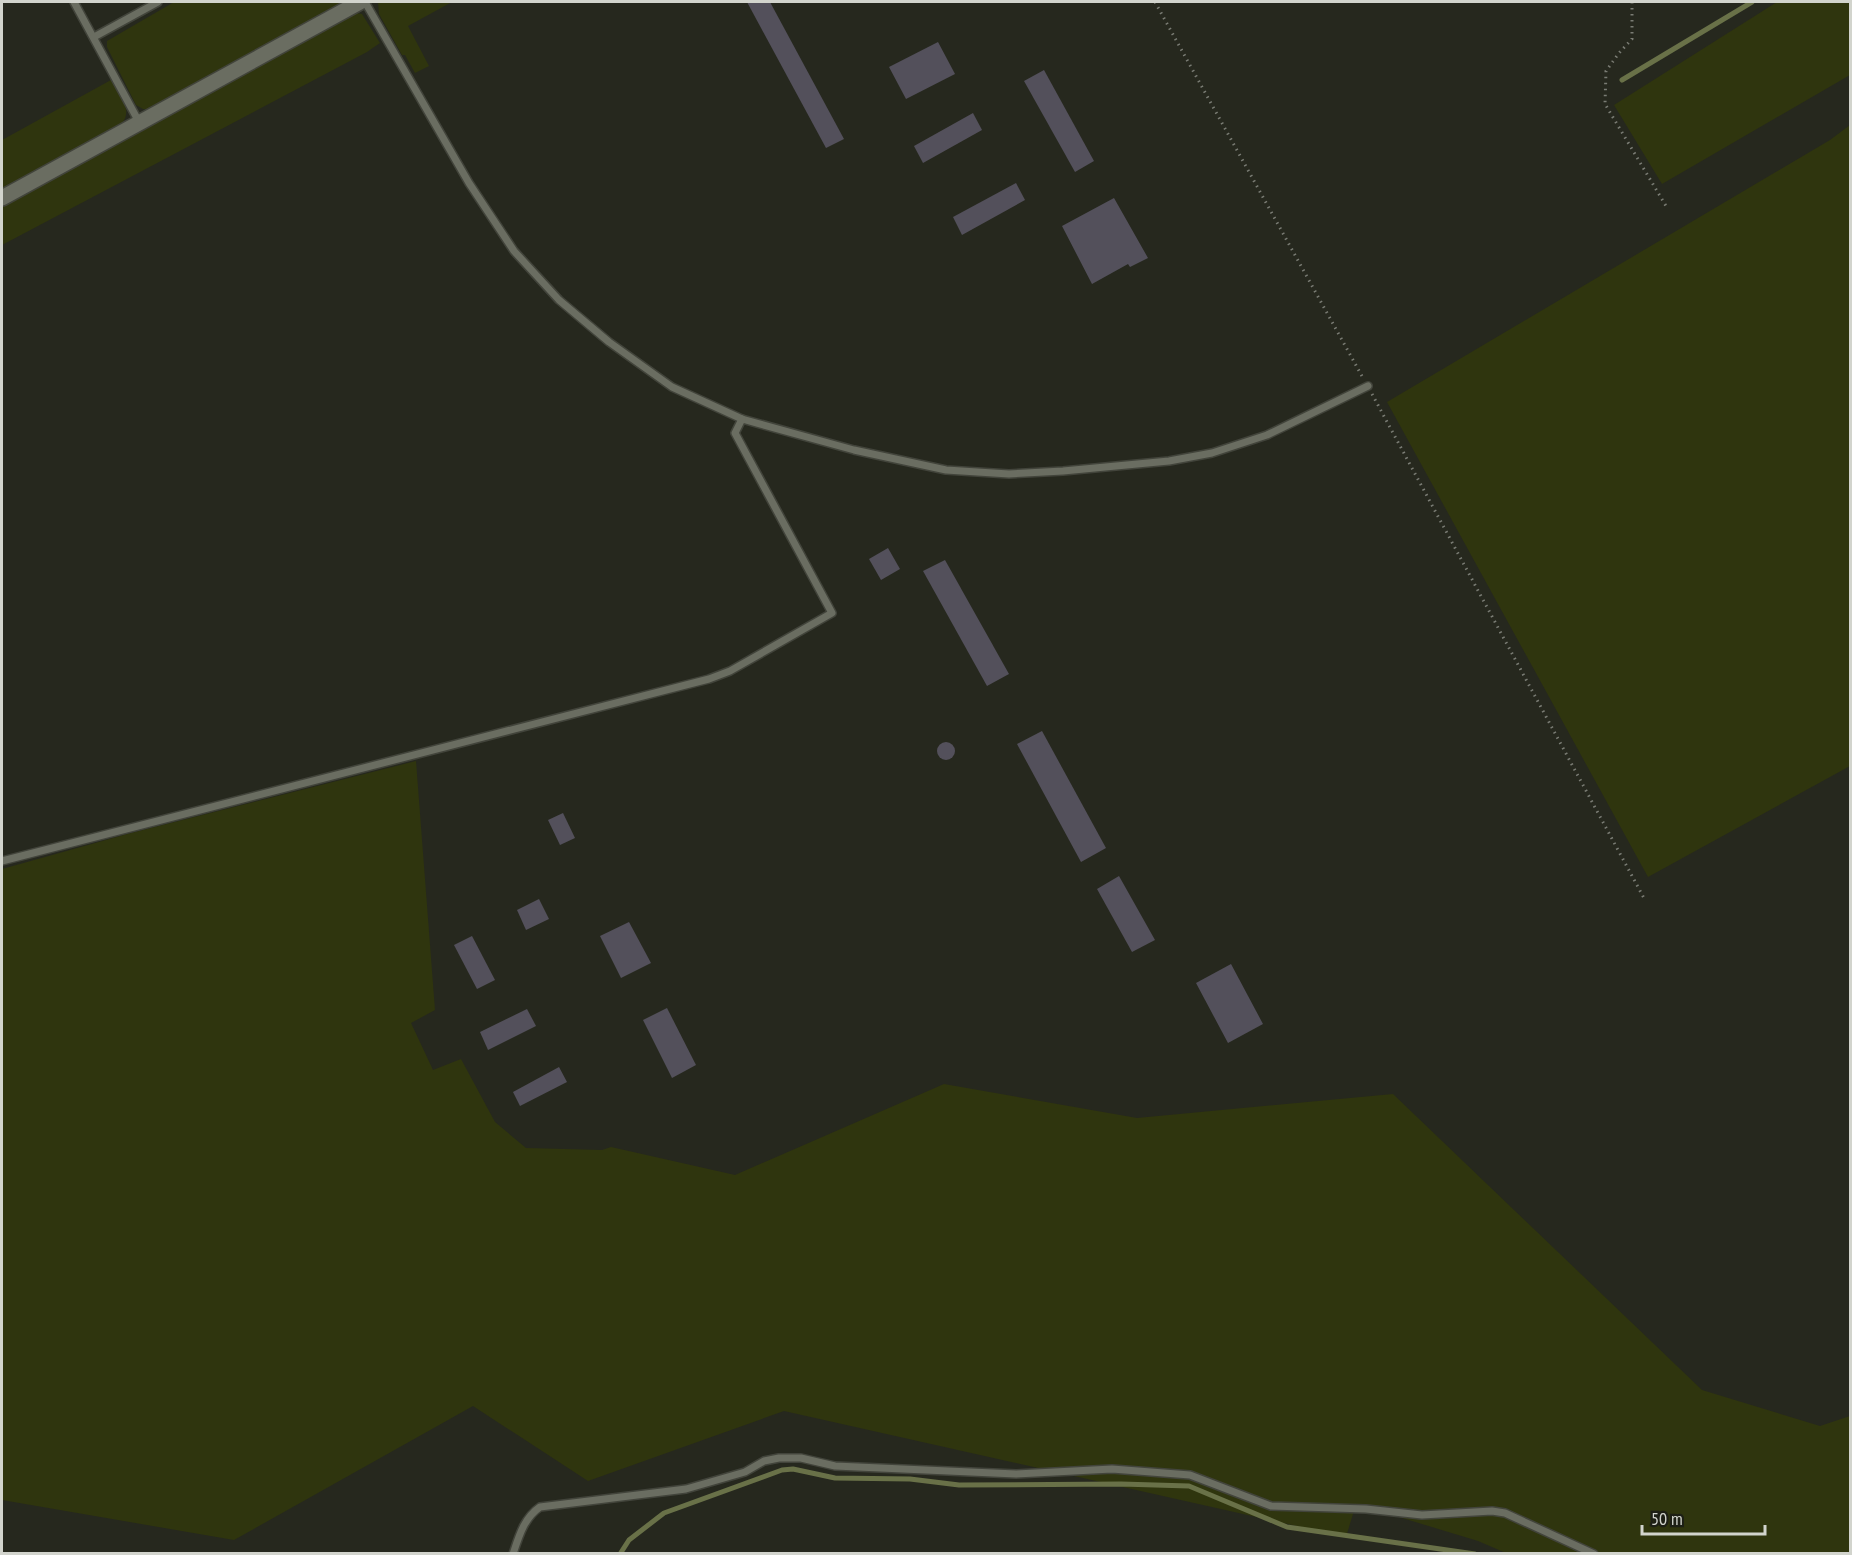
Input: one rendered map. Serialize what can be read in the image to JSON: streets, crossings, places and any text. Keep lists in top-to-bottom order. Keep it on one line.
{"scale_bar":"50 m"}
